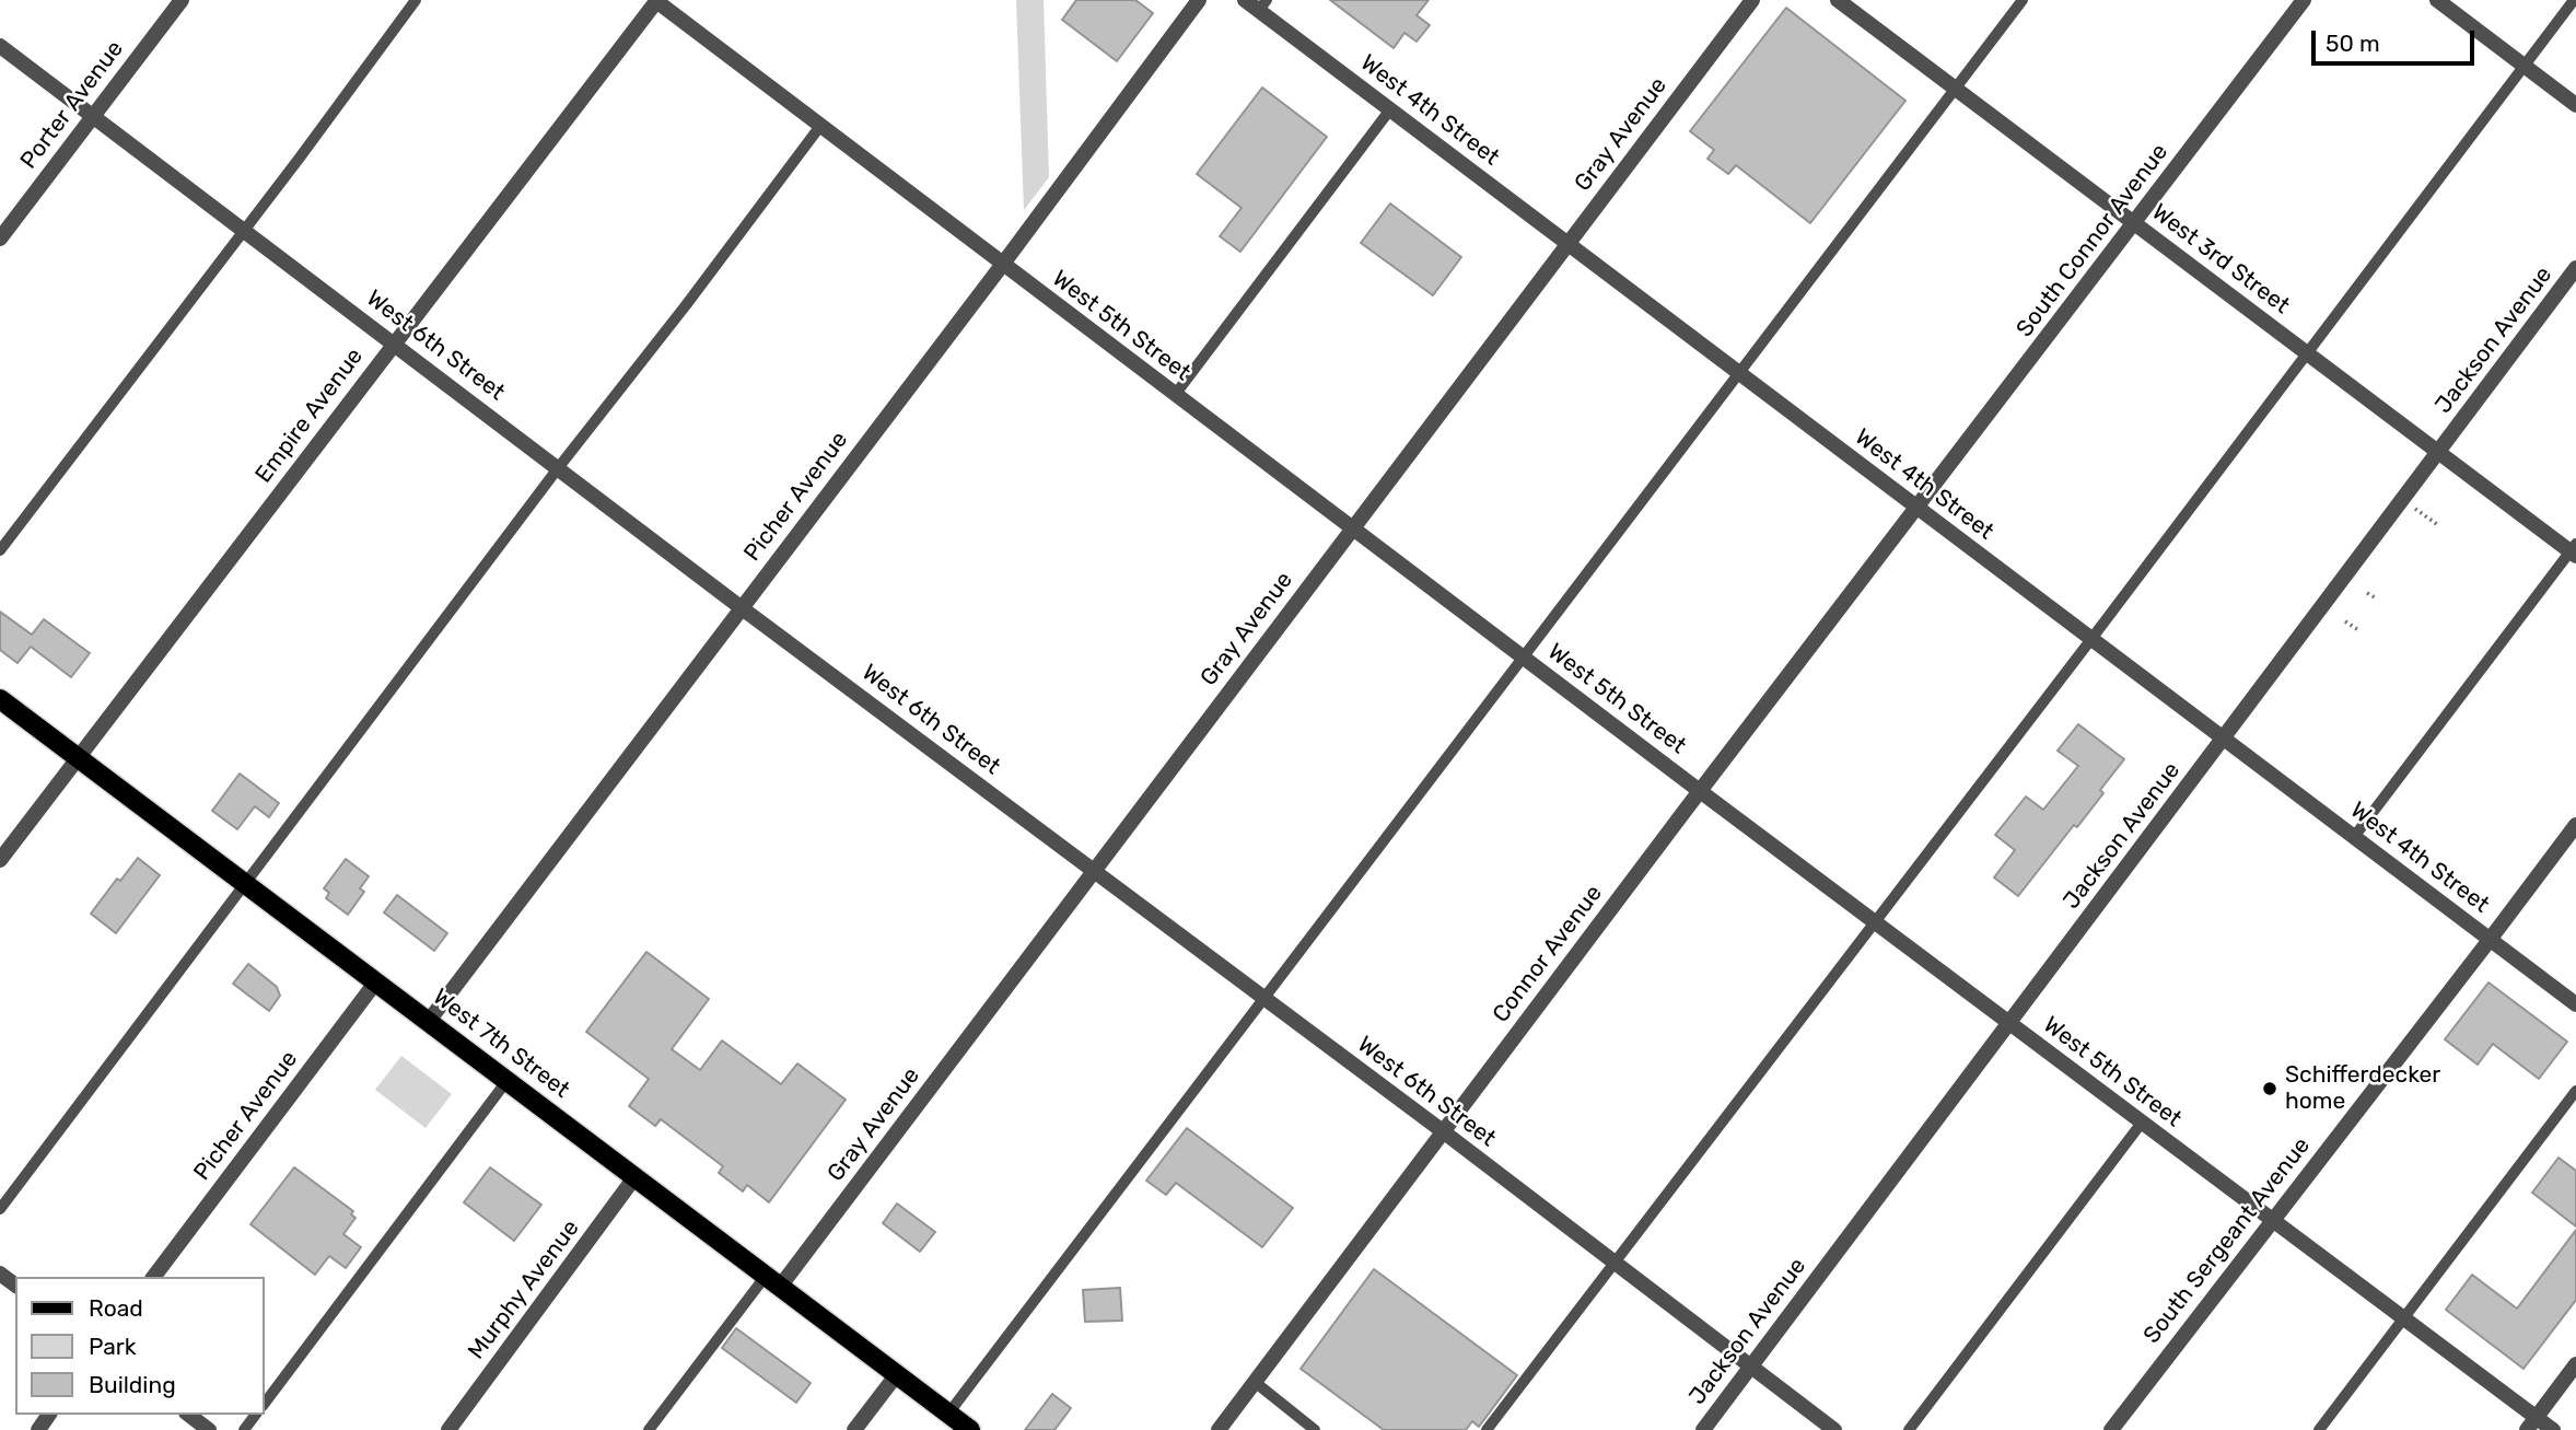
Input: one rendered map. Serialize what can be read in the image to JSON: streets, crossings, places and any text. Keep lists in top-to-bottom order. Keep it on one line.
{"streets":{"main road":["West 7th Street"],"street":["Porter Avenue","West 4th Street","Gray Avenue","South Connor Avenue","West 3rd Street","West 5th Street","Jackson Avenue","West 6th Street","Empire Avenue","Picher Avenue","Connor Avenue","South Sergeant Avenue","Murphy Avenue"]},"crossings":[["Porter Avenue","West 6th Street"],["West 4th Street","Gray Avenue"],["West 4th Street","South Connor Avenue"],["West 4th Street","Jackson Avenue"],["West 4th Street","Connor Avenue"],["West 4th Street","South Sergeant Avenue"],["Gray Avenue","West 5th Street"],["Gray Avenue","West 6th Street"],["Gray Avenue","West 7th Street"],["South Connor Avenue","West 3rd Street"],["South Connor Avenue","Connor Avenue"],["West 3rd Street","Jackson Avenue"],["West 5th Street","Jackson Avenue"],["West 5th Street","Empire Avenue"],["West 5th Street","Picher Avenue"],["West 5th Street","Connor Avenue"],["West 5th Street","South Sergeant Avenue"],["Jackson Avenue","West 6th Street"],["West 6th Street","Empire Avenue"],["West 6th Street","Picher Avenue"],["West 6th Street","Connor Avenue"],["Empire Avenue","West 7th Street"],["Picher Avenue","West 7th Street"],["West 7th Street","Murphy Avenue"]],"places":["Schifferdecker home"],"legend":["Road","Park","Building"],"scale_bar":"50 m"}
